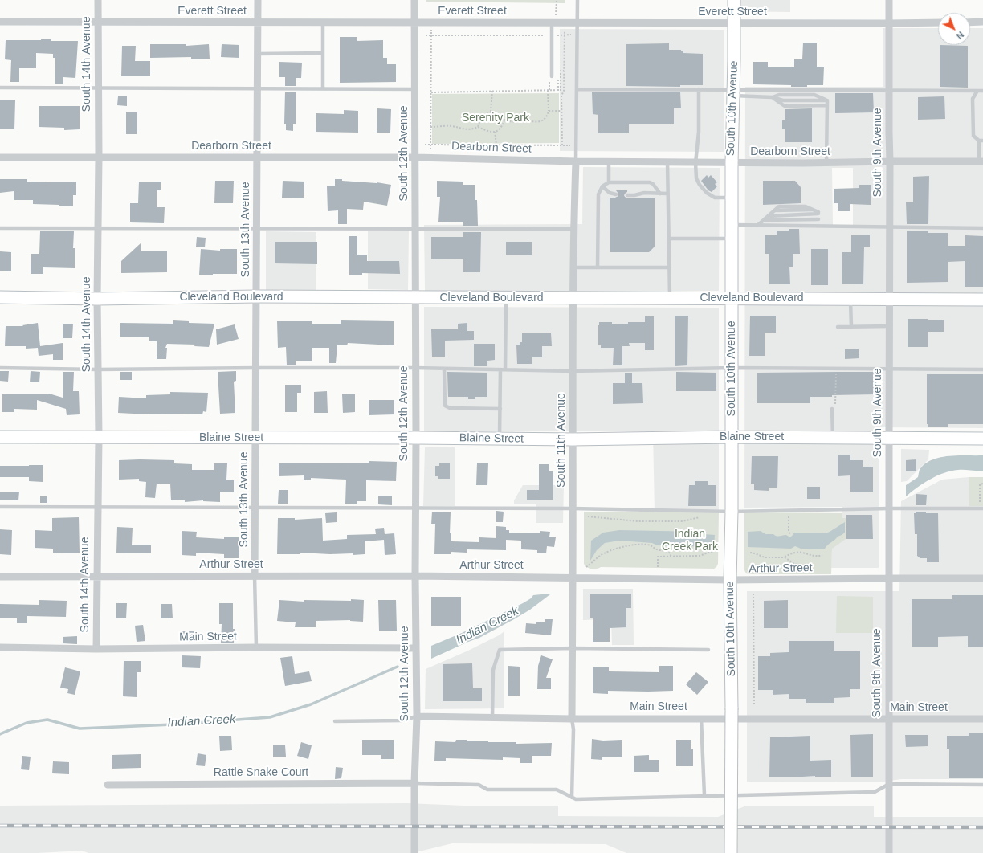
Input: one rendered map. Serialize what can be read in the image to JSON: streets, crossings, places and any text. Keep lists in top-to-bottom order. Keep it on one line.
{"streets":{"main road":["South 10th Avenue","Cleveland Boulevard","Blaine Street"],"street":["Everett Street","South 14th Avenue","Dearborn Street","South 9th Avenue","South 12th Avenue","South 13th Avenue","South 11th Avenue","Arthur Street","Main Street","Rattle Snake Court"]},"crossings":[["Everett Street","South 14th Avenue"],["Everett Street","South 10th Avenue"],["Everett Street","South 9th Avenue"],["Everett Street","South 12th Avenue"],["Everett Street","South 13th Avenue"],["South 14th Avenue","Dearborn Street"],["South 14th Avenue","Cleveland Boulevard"],["South 14th Avenue","Blaine Street"],["South 14th Avenue","Arthur Street"],["South 14th Avenue","Main Street"],["South 10th Avenue","Dearborn Street"],["South 10th Avenue","Cleveland Boulevard"],["South 10th Avenue","Blaine Street"],["South 10th Avenue","Arthur Street"],["Dearborn Street","South 9th Avenue"],["Dearborn Street","South 12th Avenue"],["Dearborn Street","South 13th Avenue"],["Dearborn Street","South 11th Avenue"],["South 9th Avenue","Cleveland Boulevard"],["South 9th Avenue","Blaine Street"],["South 9th Avenue","Arthur Street"],["South 9th Avenue","Main Street"],["South 12th Avenue","Cleveland Boulevard"],["South 12th Avenue","Blaine Street"],["South 12th Avenue","Arthur Street"],["South 12th Avenue","Main Street"],["South 12th Avenue","Rattle Snake Court"],["South 13th Avenue","Cleveland Boulevard"],["South 13th Avenue","Blaine Street"],["South 13th Avenue","Arthur Street"],["Cleveland Boulevard","South 11th Avenue"],["Blaine Street","South 11th Avenue"],["South 11th Avenue","Arthur Street"],["South 11th Avenue","Main Street"]],"water":["Indian Creek"],"parks":["Serenity Park","Indian Creek Park"],"north":"bottom right"}
